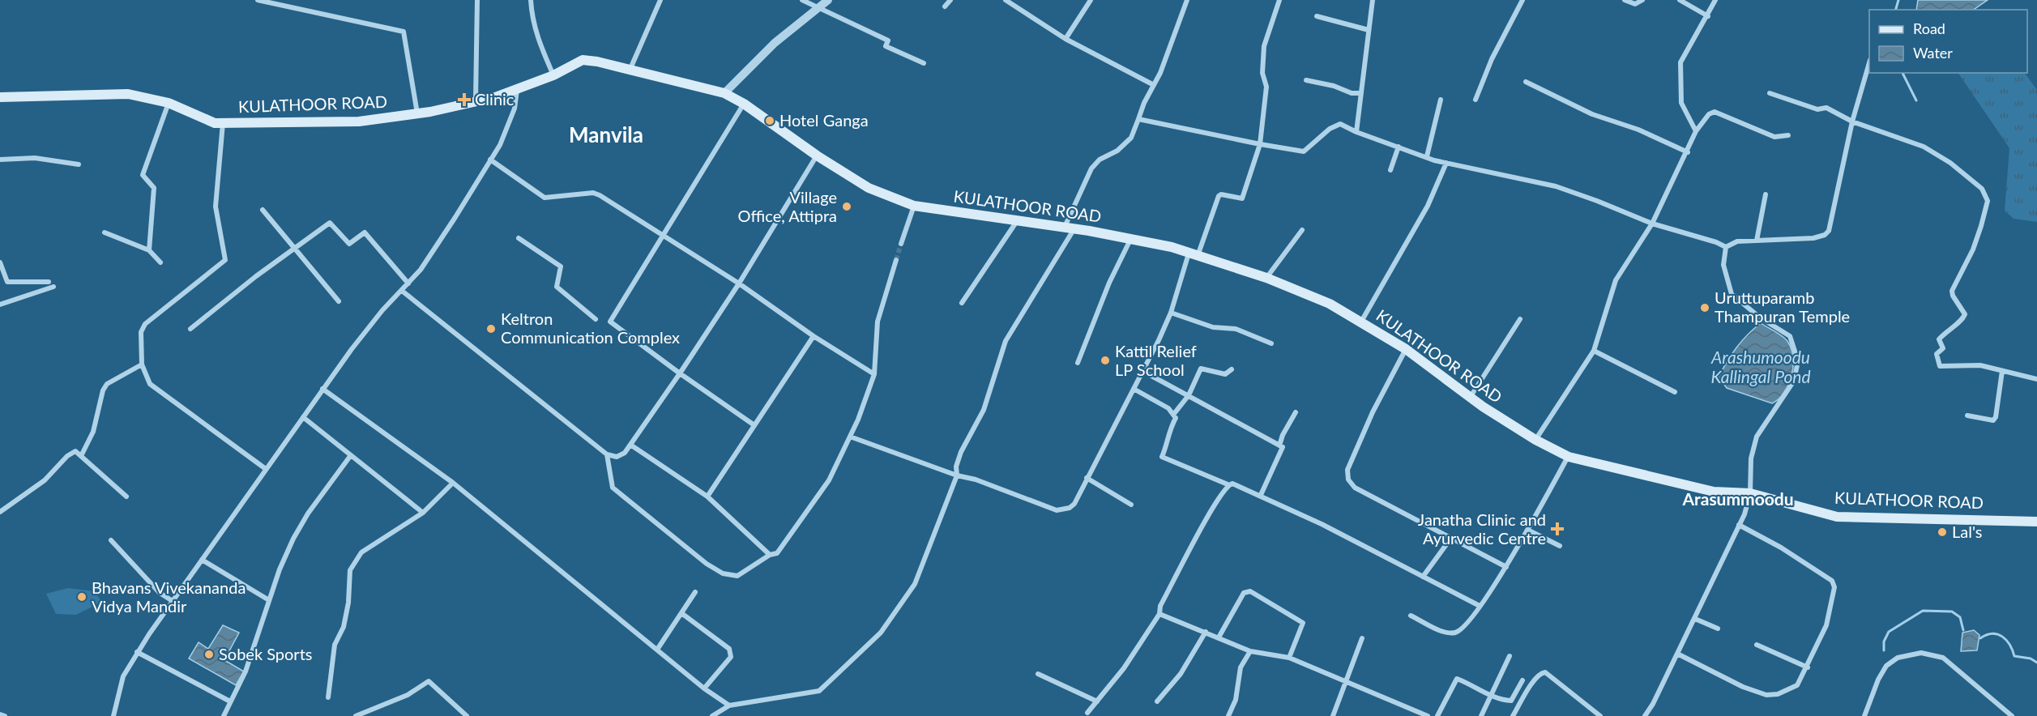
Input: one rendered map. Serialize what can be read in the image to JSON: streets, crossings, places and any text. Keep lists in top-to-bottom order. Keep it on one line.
{"streets":{"main road":["KULATHOOR ROAD"]},"districts":["Manvila","Arasummoodu"],"water":["Arashumoodu Kallingal Pond"],"places":{"health":["Clinic","Janatha Clinic and Ayurvedic Centre"],"other":["Hotel Ganga","Village Office, Attipra","Uruttuparamb Thampuran Temple","Keltron Communication Complex","Kattil Relief LP School","Lal's","Bhavans Vivekananda Vidya Mandir","Sobek Sports"]},"legend":["Road","Water"]}
